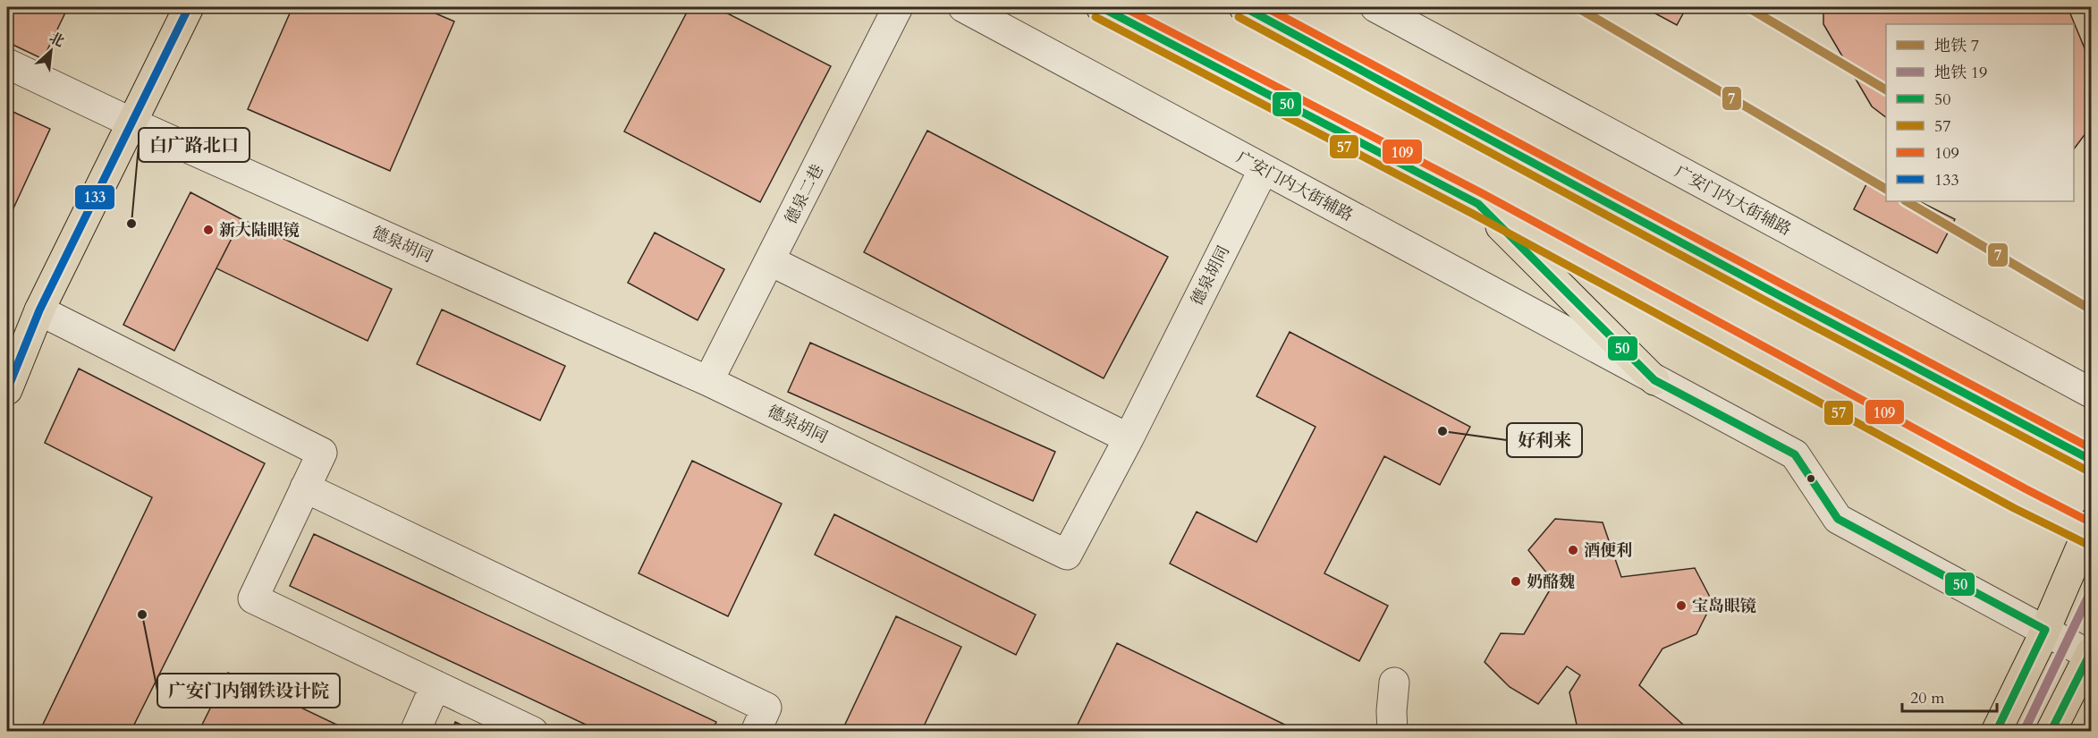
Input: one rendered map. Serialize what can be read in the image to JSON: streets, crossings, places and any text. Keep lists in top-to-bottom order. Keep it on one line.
{"streets":{"street":["广安门内大街辅路","德泉二巷","德泉胡同"]},"crossings":[["广安门内大街辅路","德泉胡同"],["德泉二巷","德泉胡同"]],"places":["白广路北口","新大陆眼镜","好利来","酒便利","奶酪魏","宝岛眼镜","广安门内钢铁设计院"],"lines":["metro line 7","transit line 50","transit line 109","transit line 133","transit line 57","metro line 19"],"legend":["地铁 7","地铁 19","50","57","109","133"],"scale_bar":"20 m","north":"top right"}
